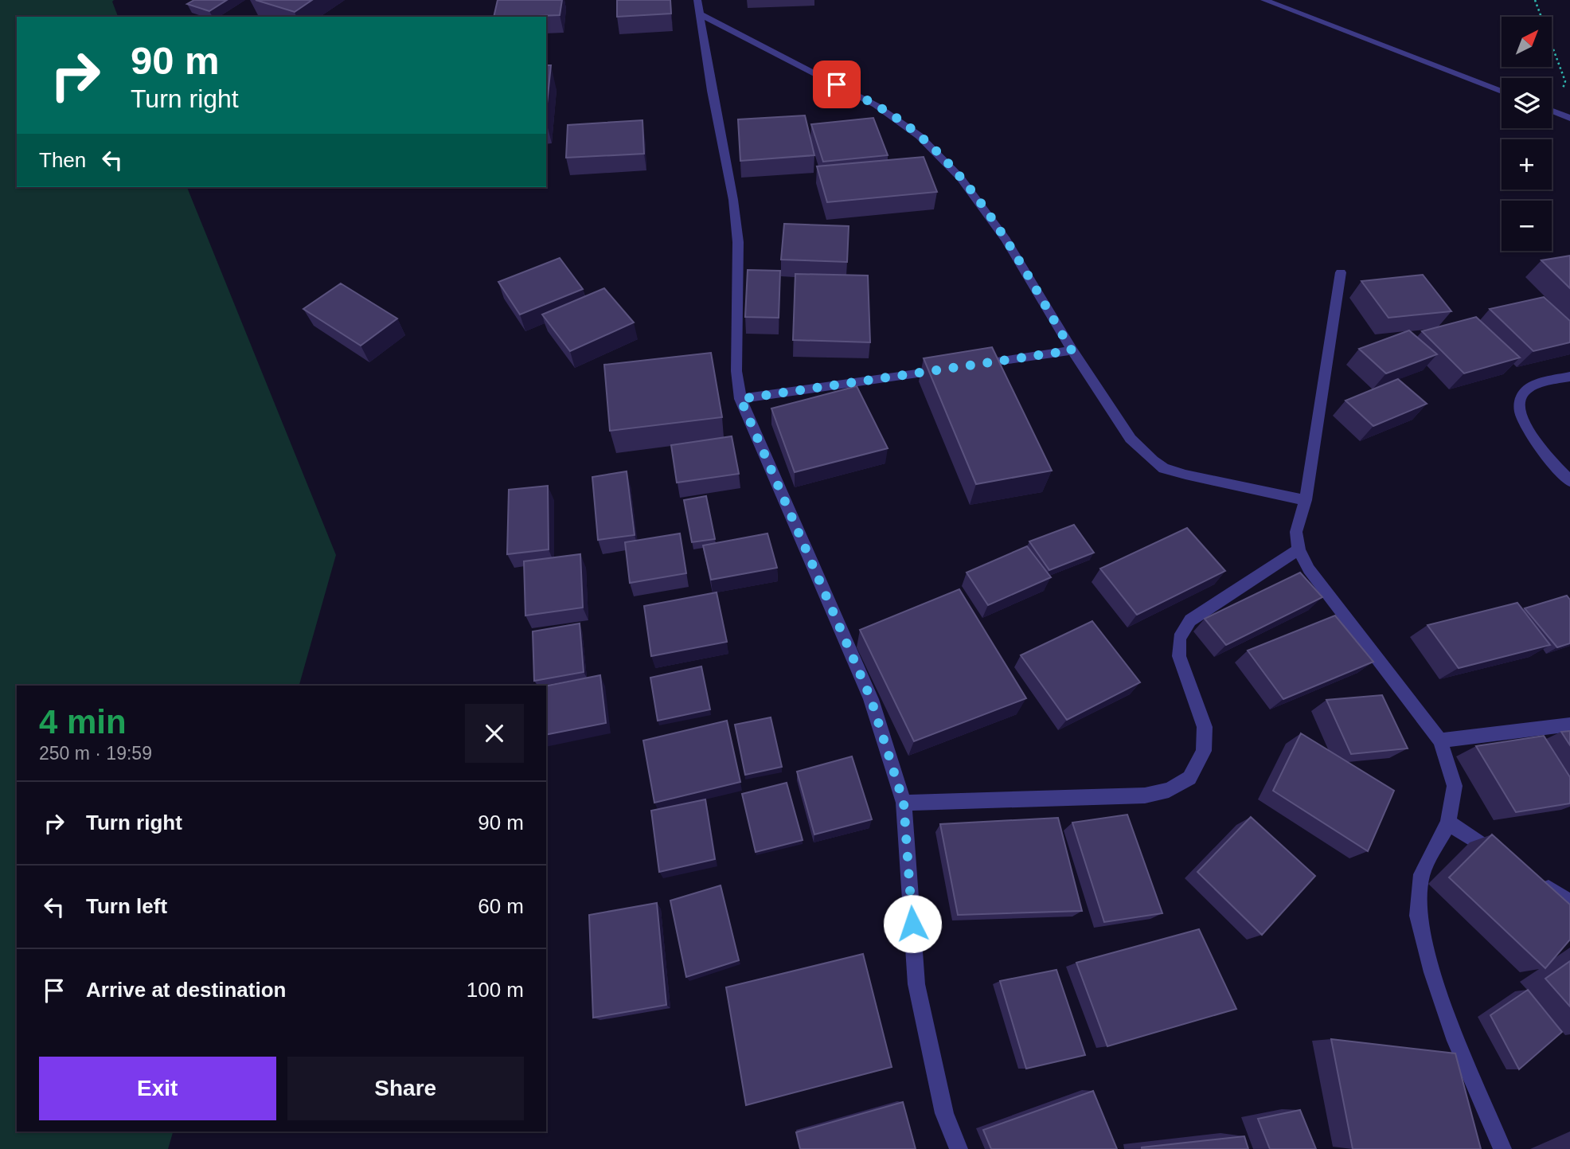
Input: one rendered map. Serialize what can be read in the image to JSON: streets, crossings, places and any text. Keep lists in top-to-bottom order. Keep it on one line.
{"north":"top right","page":{"map_buttons":["+","−"],"turn":["90 m","Turn right"],"then":"Then","heading":["4 min","250 m · 19:59"],"list":[{"name":"Turn right","value":"90 m"},{"name":"Turn left","value":"60 m"},{"name":"Arrive at destination","value":"100 m"}],"buttons":["Exit","Share"]}}
